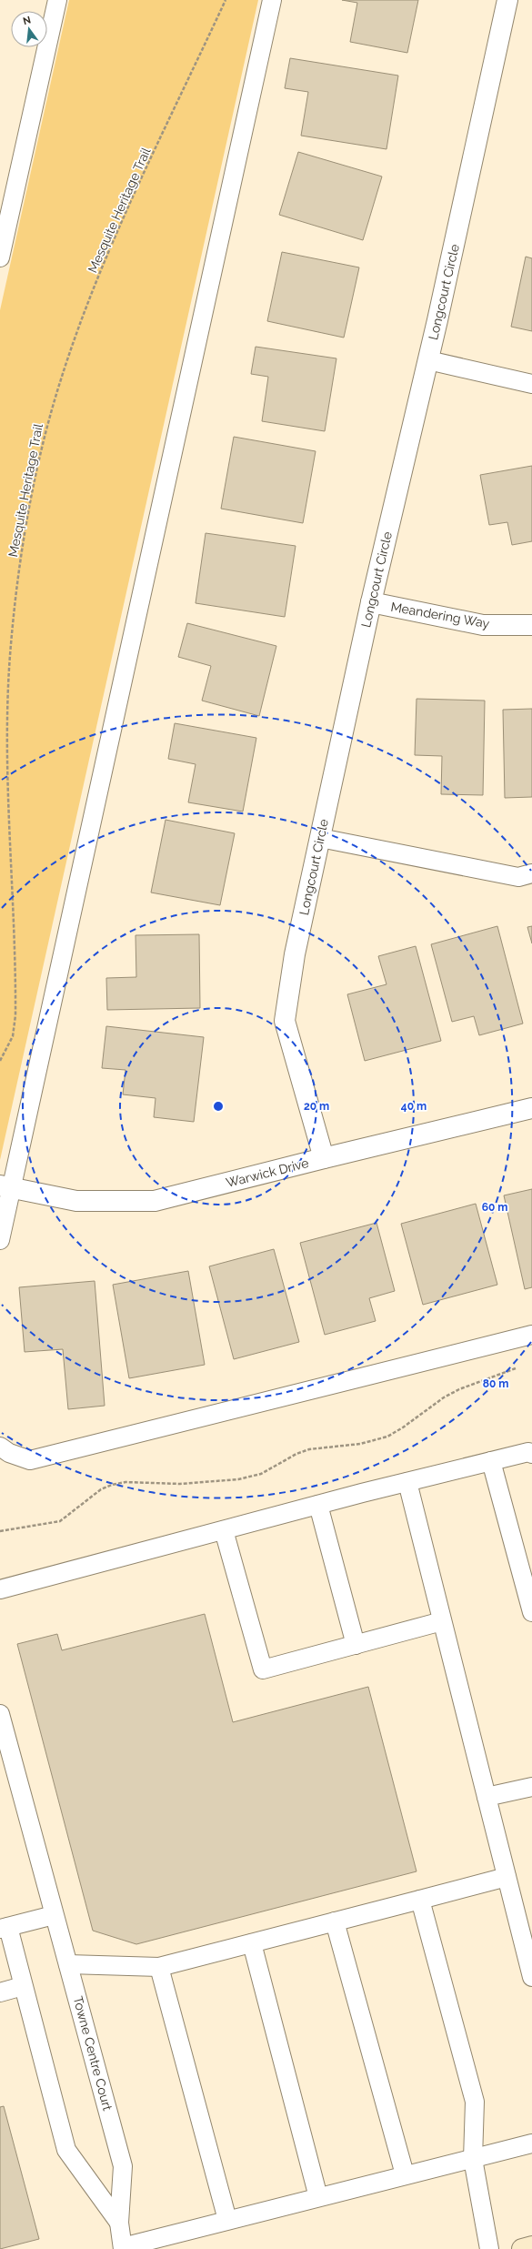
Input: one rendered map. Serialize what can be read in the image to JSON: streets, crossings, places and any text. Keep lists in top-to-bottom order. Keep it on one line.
{"streets":{"street":["Longcourt Circle","Meandering Way","Warwick Drive"],"lane":["Towne Centre Court"],"path":["Mesquite Heritage Trail"]},"crossings":[["Longcourt Circle","Meandering Way"],["Longcourt Circle","Warwick Drive"]],"north":"top","rings":["20 m","40 m","60 m","80 m"]}
